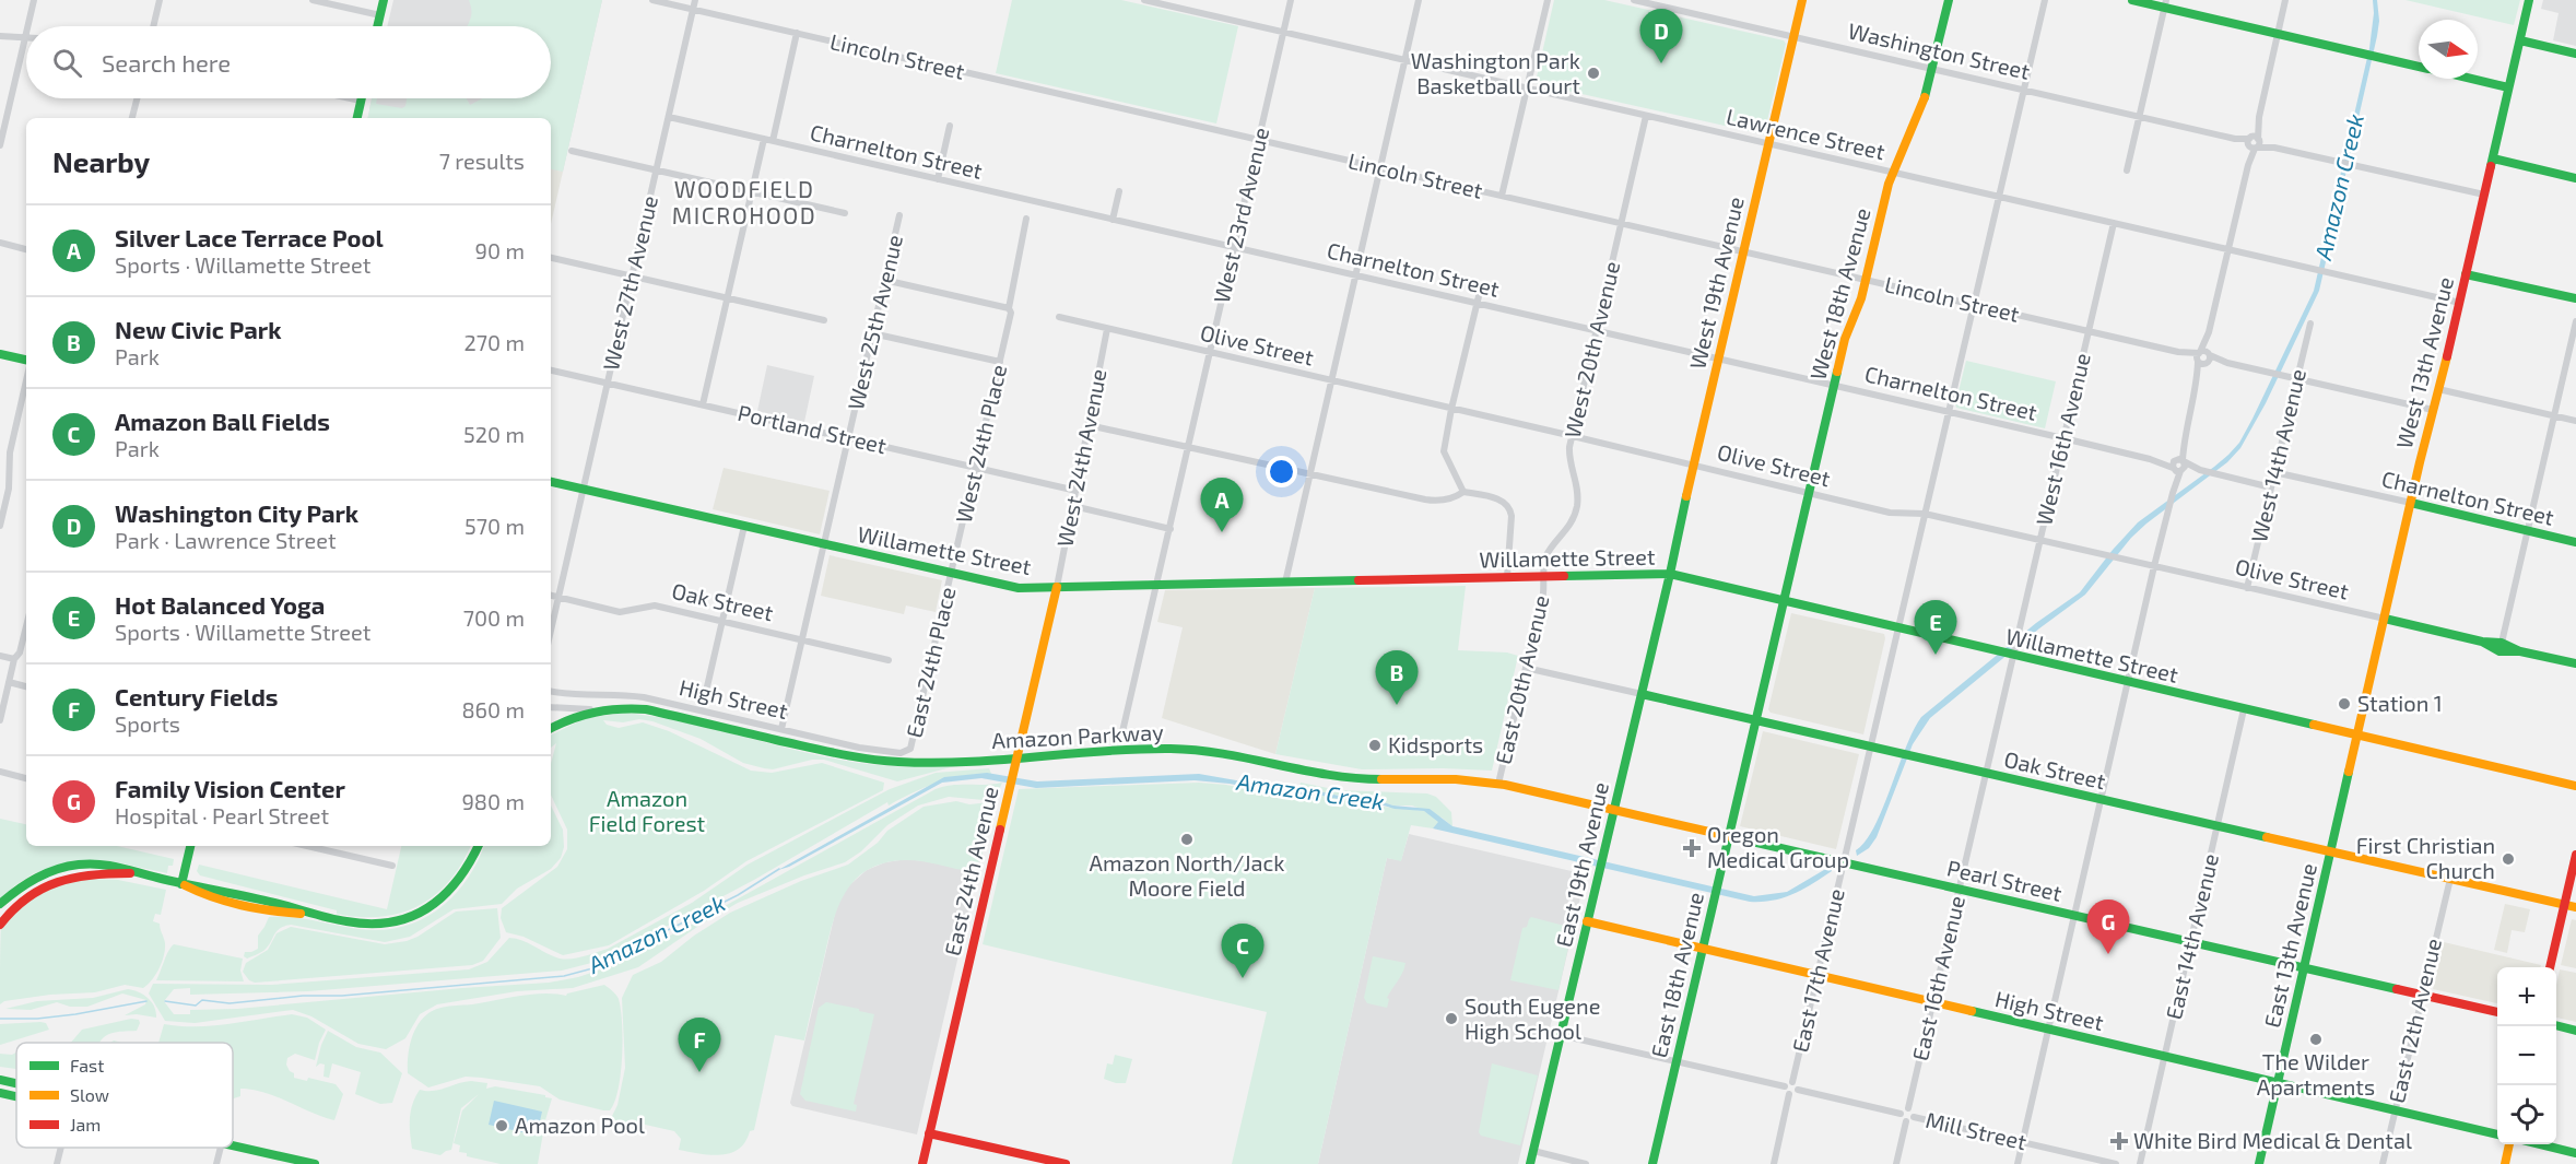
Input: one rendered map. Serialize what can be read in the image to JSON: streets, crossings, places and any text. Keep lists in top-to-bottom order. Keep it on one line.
{"streets":{"main road":["Charnelton Street","West 19th Avenue","West 18th Avenue","Olive Street","West 13th Avenue","Willamette Street","Oak Street","High Street","Amazon Parkway","East 19th Avenue","East 24th Avenue","Pearl Street","East 13th Avenue","East 18th Avenue"],"street":["Washington Street","Lincoln Street","Lawrence Street","West 23rd Avenue","West 27th Avenue","West 25th Avenue","West 20th Avenue","Portland Street","West 16th Avenue","West 24th Place","West 14th Avenue","West 24th Avenue","East 24th Place","East 20th Avenue","East 14th Avenue","East 17th Avenue","East 16th Avenue","East 12th Avenue","Mill Street"]},"crossings":[["Washington Street","West 19th Avenue"],["Washington Street","West 18th Avenue"],["Washington Street","West 13th Avenue"],["Washington Street","East 17th Avenue"],["Lincoln Street","West 23rd Avenue"],["Lincoln Street","West 27th Avenue"],["Lincoln Street","West 19th Avenue"],["Lincoln Street","West 18th Avenue"],["Lincoln Street","West 20th Avenue"],["Lincoln Street","West 13th Avenue"],["Lincoln Street","West 16th Avenue"],["Lincoln Street","West 14th Avenue"],["Lincoln Street","East 17th Avenue"],["Lawrence Street","West 23rd Avenue"],["Lawrence Street","West 19th Avenue"],["Lawrence Street","West 18th Avenue"],["Lawrence Street","West 20th Avenue"],["Lawrence Street","West 13th Avenue"],["Lawrence Street","West 16th Avenue"],["Lawrence Street","East 17th Avenue"],["Charnelton Street","West 23rd Avenue"],["Charnelton Street","West 27th Avenue"],["Charnelton Street","West 19th Avenue"],["Charnelton Street","West 18th Avenue"],["Charnelton Street","West 20th Avenue"],["Charnelton Street","West 13th Avenue"],["Charnelton Street","West 16th Avenue"],["Charnelton Street","West 14th Avenue"],["Charnelton Street","East 17th Avenue"],["West 23rd Avenue","Olive Street"],["West 23rd Avenue","Willamette Street"],["West 27th Avenue","Portland Street"],["West 27th Avenue","Willamette Street"],["West 27th Avenue","Oak Street"],["West 19th Avenue","Olive Street"],["West 19th Avenue","Willamette Street"],["West 19th Avenue","East 19th Avenue"],["West 18th Avenue","Olive Street"],["West 18th Avenue","Willamette Street"],["West 18th Avenue","East 18th Avenue"],["West 25th Avenue","Portland Street"],["West 25th Avenue","Willamette Street"],["West 25th Avenue","Oak Street"],["West 25th Avenue","High Street"],["Olive Street","West 20th Avenue"],["Olive Street","West 13th Avenue"],["Olive Street","West 16th Avenue"],["Olive Street","West 14th Avenue"],["Olive Street","West 24th Avenue"],["Olive Street","East 17th Avenue"],["West 20th Avenue","Willamette Street"],["West 20th Avenue","East 20th Avenue"],["West 13th Avenue","Willamette Street"],["West 13th Avenue","East 13th Avenue"],["Portland Street","West 24th Place"],["Portland Street","West 24th Avenue"],["West 16th Avenue","Willamette Street"],["West 16th Avenue","East 16th Avenue"],["West 24th Place","Willamette Street"],["West 24th Place","East 24th Place"],["West 24th Avenue","Willamette Street"],["West 24th Avenue","East 24th Avenue"],["Willamette Street","East 24th Place"],["Willamette Street","East 20th Avenue"],["Willamette Street","East 19th Avenue"],["Willamette Street","East 24th Avenue"],["Willamette Street","East 14th Avenue"],["Willamette Street","East 13th Avenue"],["Willamette Street","East 17th Avenue"],["Willamette Street","East 18th Avenue"],["Willamette Street","East 16th Avenue"],["Oak Street","East 20th Avenue"],["Oak Street","East 19th Avenue"],["Oak Street","East 14th Avenue"],["Oak Street","East 13th Avenue"],["Oak Street","East 17th Avenue"],["Oak Street","East 18th Avenue"],["Oak Street","East 16th Avenue"],["Oak Street","East 12th Avenue"],["East 24th Place","High Street"],["East 20th Avenue","Amazon Parkway"],["High Street","East 19th Avenue"],["High Street","East 14th Avenue"],["High Street","East 13th Avenue"],["High Street","East 17th Avenue"],["High Street","East 18th Avenue"],["High Street","East 16th Avenue"],["High Street","East 12th Avenue"],["Amazon Parkway","East 19th Avenue"],["Amazon Parkway","East 24th Avenue"],["Amazon Parkway","Pearl Street"],["East 19th Avenue","Pearl Street"],["Pearl Street","East 14th Avenue"],["Pearl Street","East 13th Avenue"],["Pearl Street","East 17th Avenue"],["Pearl Street","East 18th Avenue"],["Pearl Street","East 16th Avenue"],["Pearl Street","East 12th Avenue"],["East 17th Avenue","Mill Street"],["East 16th Avenue","Mill Street"]],"districts":["WOODFIELD MICROHOOD"],"water":["Amazon Creek"],"parks":["Amazon Field Forest"],"places":{"other":["Washington Park Basketball Court","Station 1","Kidsports","Amazon North/Jack Moore Field","First Christian Church","South Eugene High School","The Wilder Apartments","Amazon Pool"],"health":["Oregon Medical Group","White Bird Medical & Dental"]},"legend":["Fast","Slow","Jam"],"north":"right","page":{"pins":["D","A","E","B","G","C","F"],"search":"Search here","heading":["Nearby","7 results"],"list":[{"mark":"A","name":"Silver Lace Terrace Pool","note":"Sports · Willamette Street","value":"90 m"},{"mark":"B","name":"New Civic Park","note":"Park","value":"270 m"},{"mark":"C","name":"Amazon Ball Fields","note":"Park","value":"520 m"},{"mark":"D","name":"Washington City Park","note":"Park · Lawrence Street","value":"570 m"},{"mark":"E","name":"Hot Balanced Yoga","note":"Sports · Willamette Street","value":"700 m"},{"mark":"F","name":"Century Fields","note":"Sports","value":"860 m"},{"mark":"G","name":"Family Vision Center","note":"Hospital · Pearl Street","value":"980 m"}],"map_buttons":["+","−"]}}
